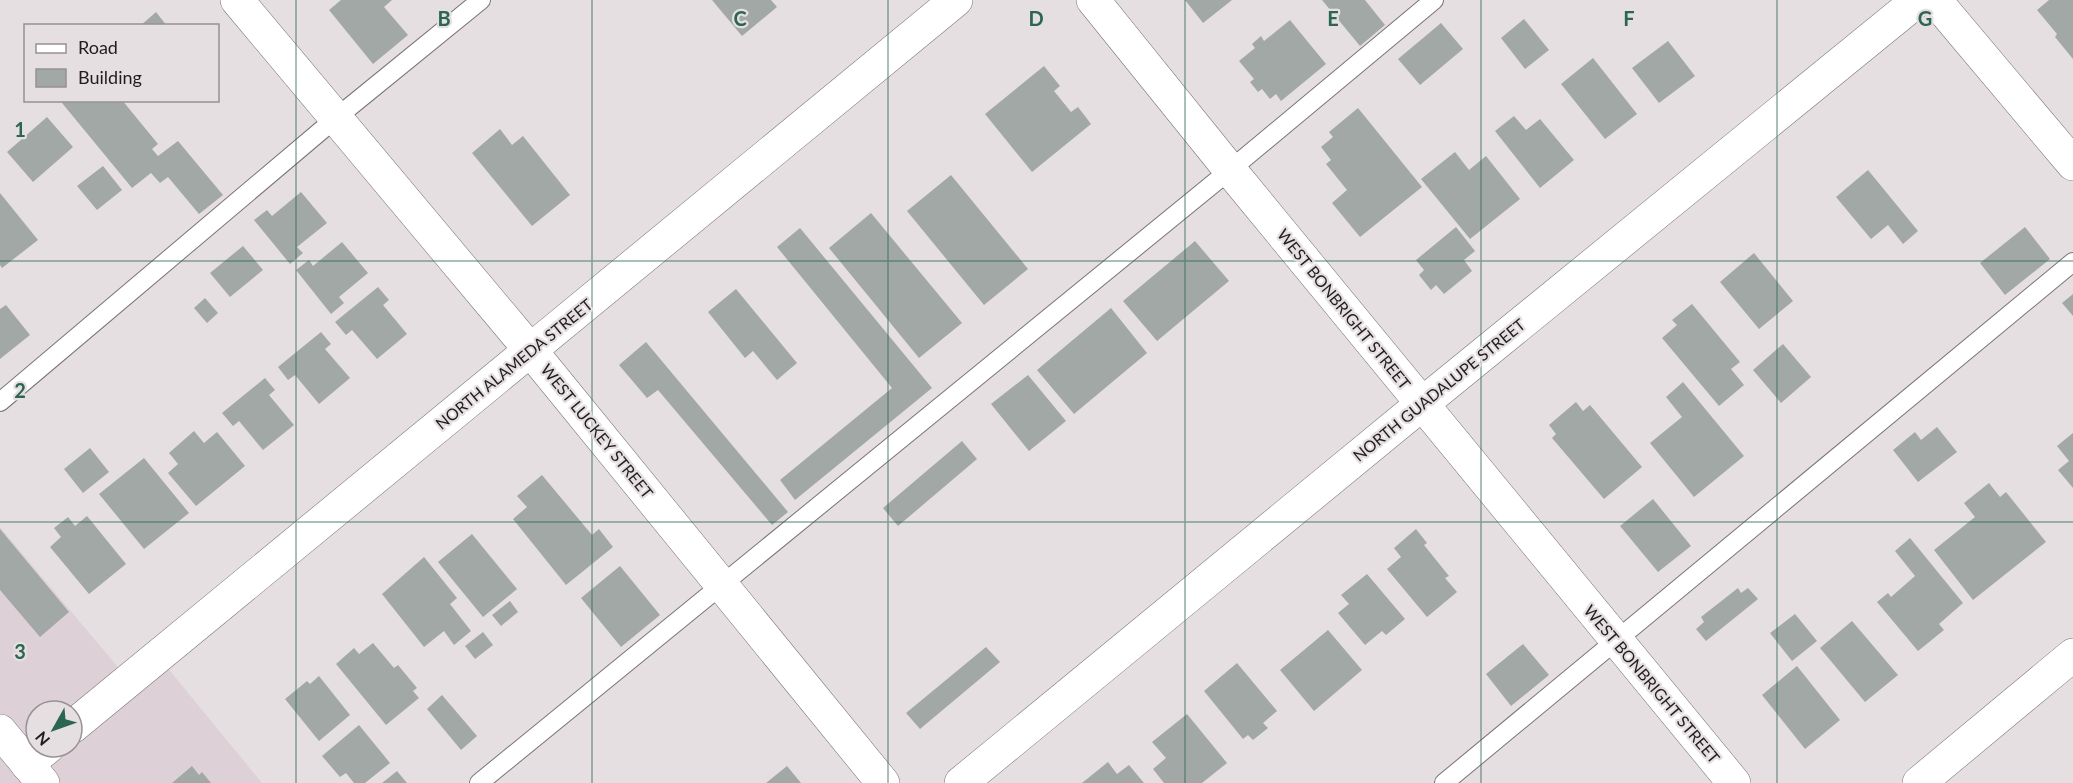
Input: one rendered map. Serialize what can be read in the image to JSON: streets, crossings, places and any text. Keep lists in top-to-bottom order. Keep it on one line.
{"streets":{"street":["WEST BONBRIGHT STREET","NORTH ALAMEDA STREET","NORTH GUADALUPE STREET","WEST LUCKEY STREET"]},"crossings":[["WEST BONBRIGHT STREET","NORTH GUADALUPE STREET"],["NORTH ALAMEDA STREET","WEST LUCKEY STREET"]],"legend":["Road","Building"],"north":"bottom left","grid":{"columns":["B","C","D","E","F","G"],"rows":["1","2","3"]}}
